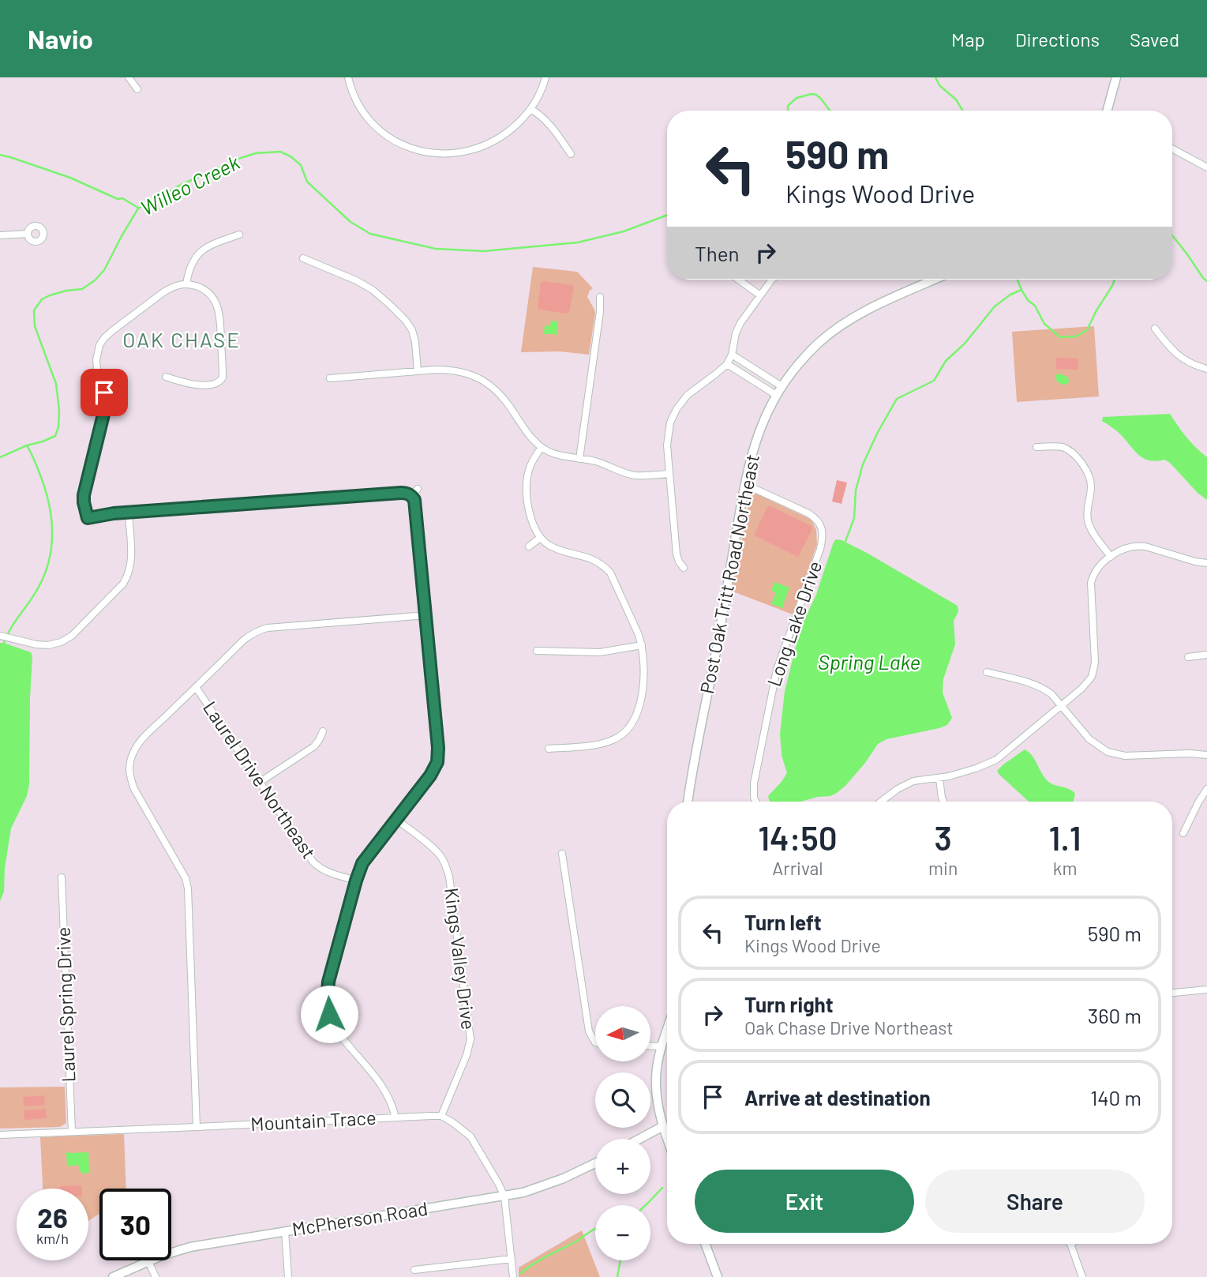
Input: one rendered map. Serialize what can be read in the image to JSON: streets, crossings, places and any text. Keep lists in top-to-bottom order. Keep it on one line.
{"streets":{"street":["Post Oak Tritt Road Northeast","Long Lake Drive","Laurel Drive Northeast","Kings Valley Drive","Laurel Spring Drive","Mountain Trace","McPherson Road"]},"crossings":[["Post Oak Tritt Road Northeast","Long Lake Drive"],["Kings Valley Drive","Mountain Trace"],["Laurel Spring Drive","Mountain Trace"]],"districts":["OAK CHASE"],"water":["Willeo Creek","Spring Lake"],"north":"left","page":{"header":"Navio","nav":["Map","Directions","Saved"],"turn":["590 m","Kings Wood Drive"],"then":"Then","eta":["14:50","Arrival","3","min","1.1","km"],"list":[{"name":"Turn left","note":"Kings Wood Drive","value":"590 m"},{"name":"Turn right","note":"Oak Chase Drive Northeast","value":"360 m"},{"name":"Arrive at destination","value":"140 m"}],"map_buttons":["+","−"],"buttons":["Exit","Share"],"speed":"26 km/h","limit":"30"}}
